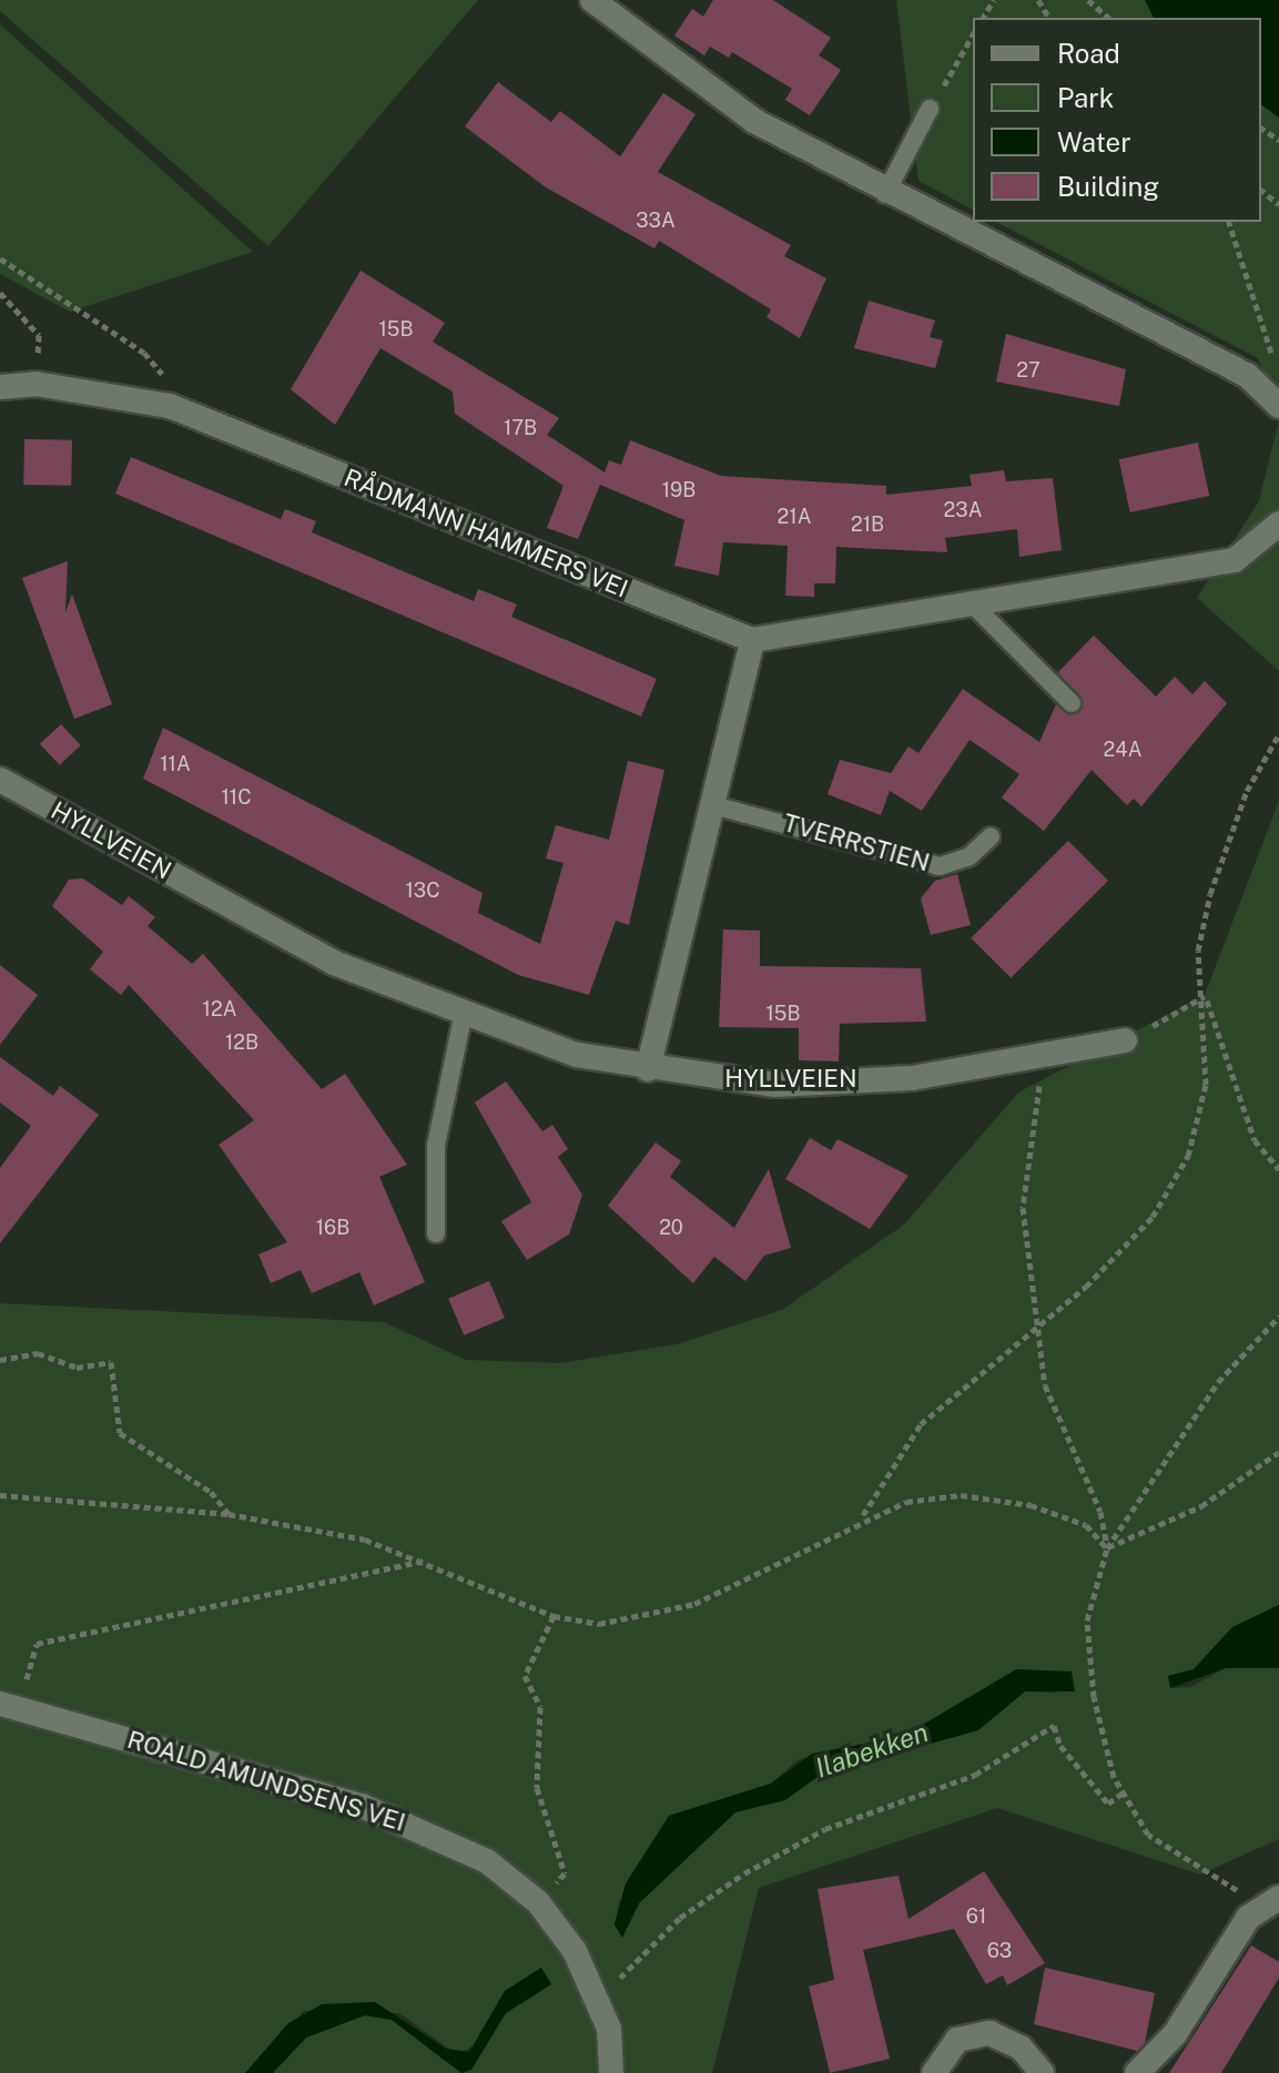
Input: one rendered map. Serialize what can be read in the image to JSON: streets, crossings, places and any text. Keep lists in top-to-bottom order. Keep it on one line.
{"streets":{"street":["RÅDMANN HAMMERS VEI","HYLLVEIEN","ROALD AMUNDSENS VEI"],"lane":["TVERRSTIEN"]},"water":["Ilabekken"],"house_numbers":["33A","15B","27","17B","19B","23A","21A","21B","24A","11A","11C","13C","12A","15B","12B","16B","20","61","63"],"legend":["Road","Park","Water","Building"]}
